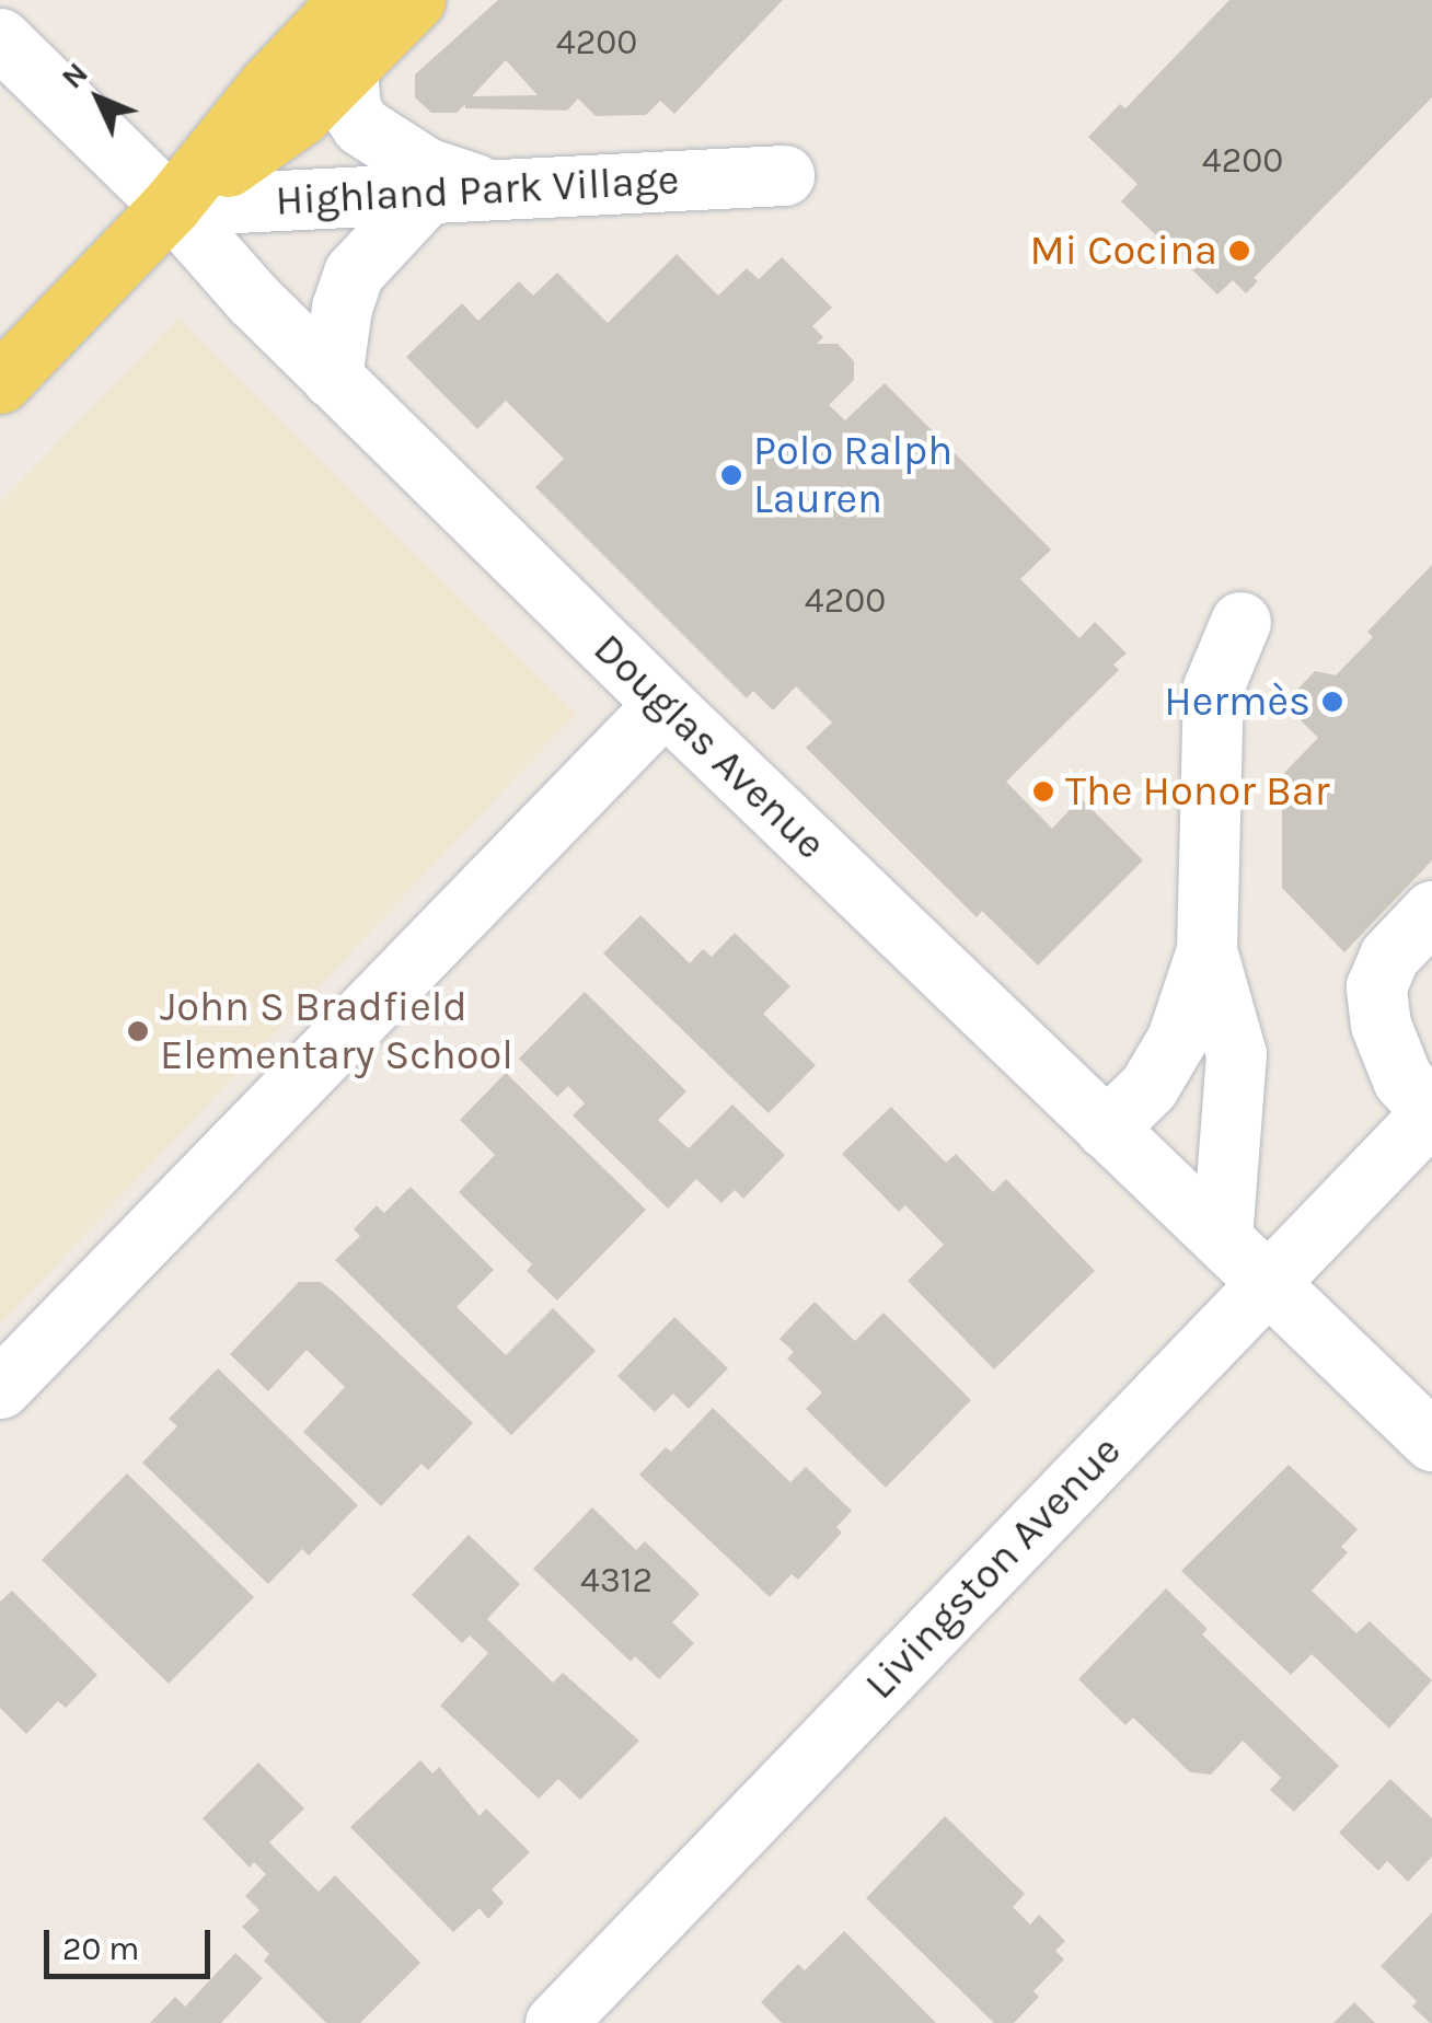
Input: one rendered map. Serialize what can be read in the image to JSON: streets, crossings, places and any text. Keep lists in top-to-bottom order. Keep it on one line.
{"streets":{"street":["Highland Park Village","Douglas Avenue","Livingston Avenue"]},"crossings":[["Highland Park Village","Douglas Avenue"],["Douglas Avenue","Livingston Avenue"]],"places":["Mi Cocina","Polo Ralph Lauren","Hermès","The Honor Bar","John S Bradfield Elementary School"],"house_numbers":["4200","4200","4200","4312"],"scale_bar":"20 m","north":"top left"}
